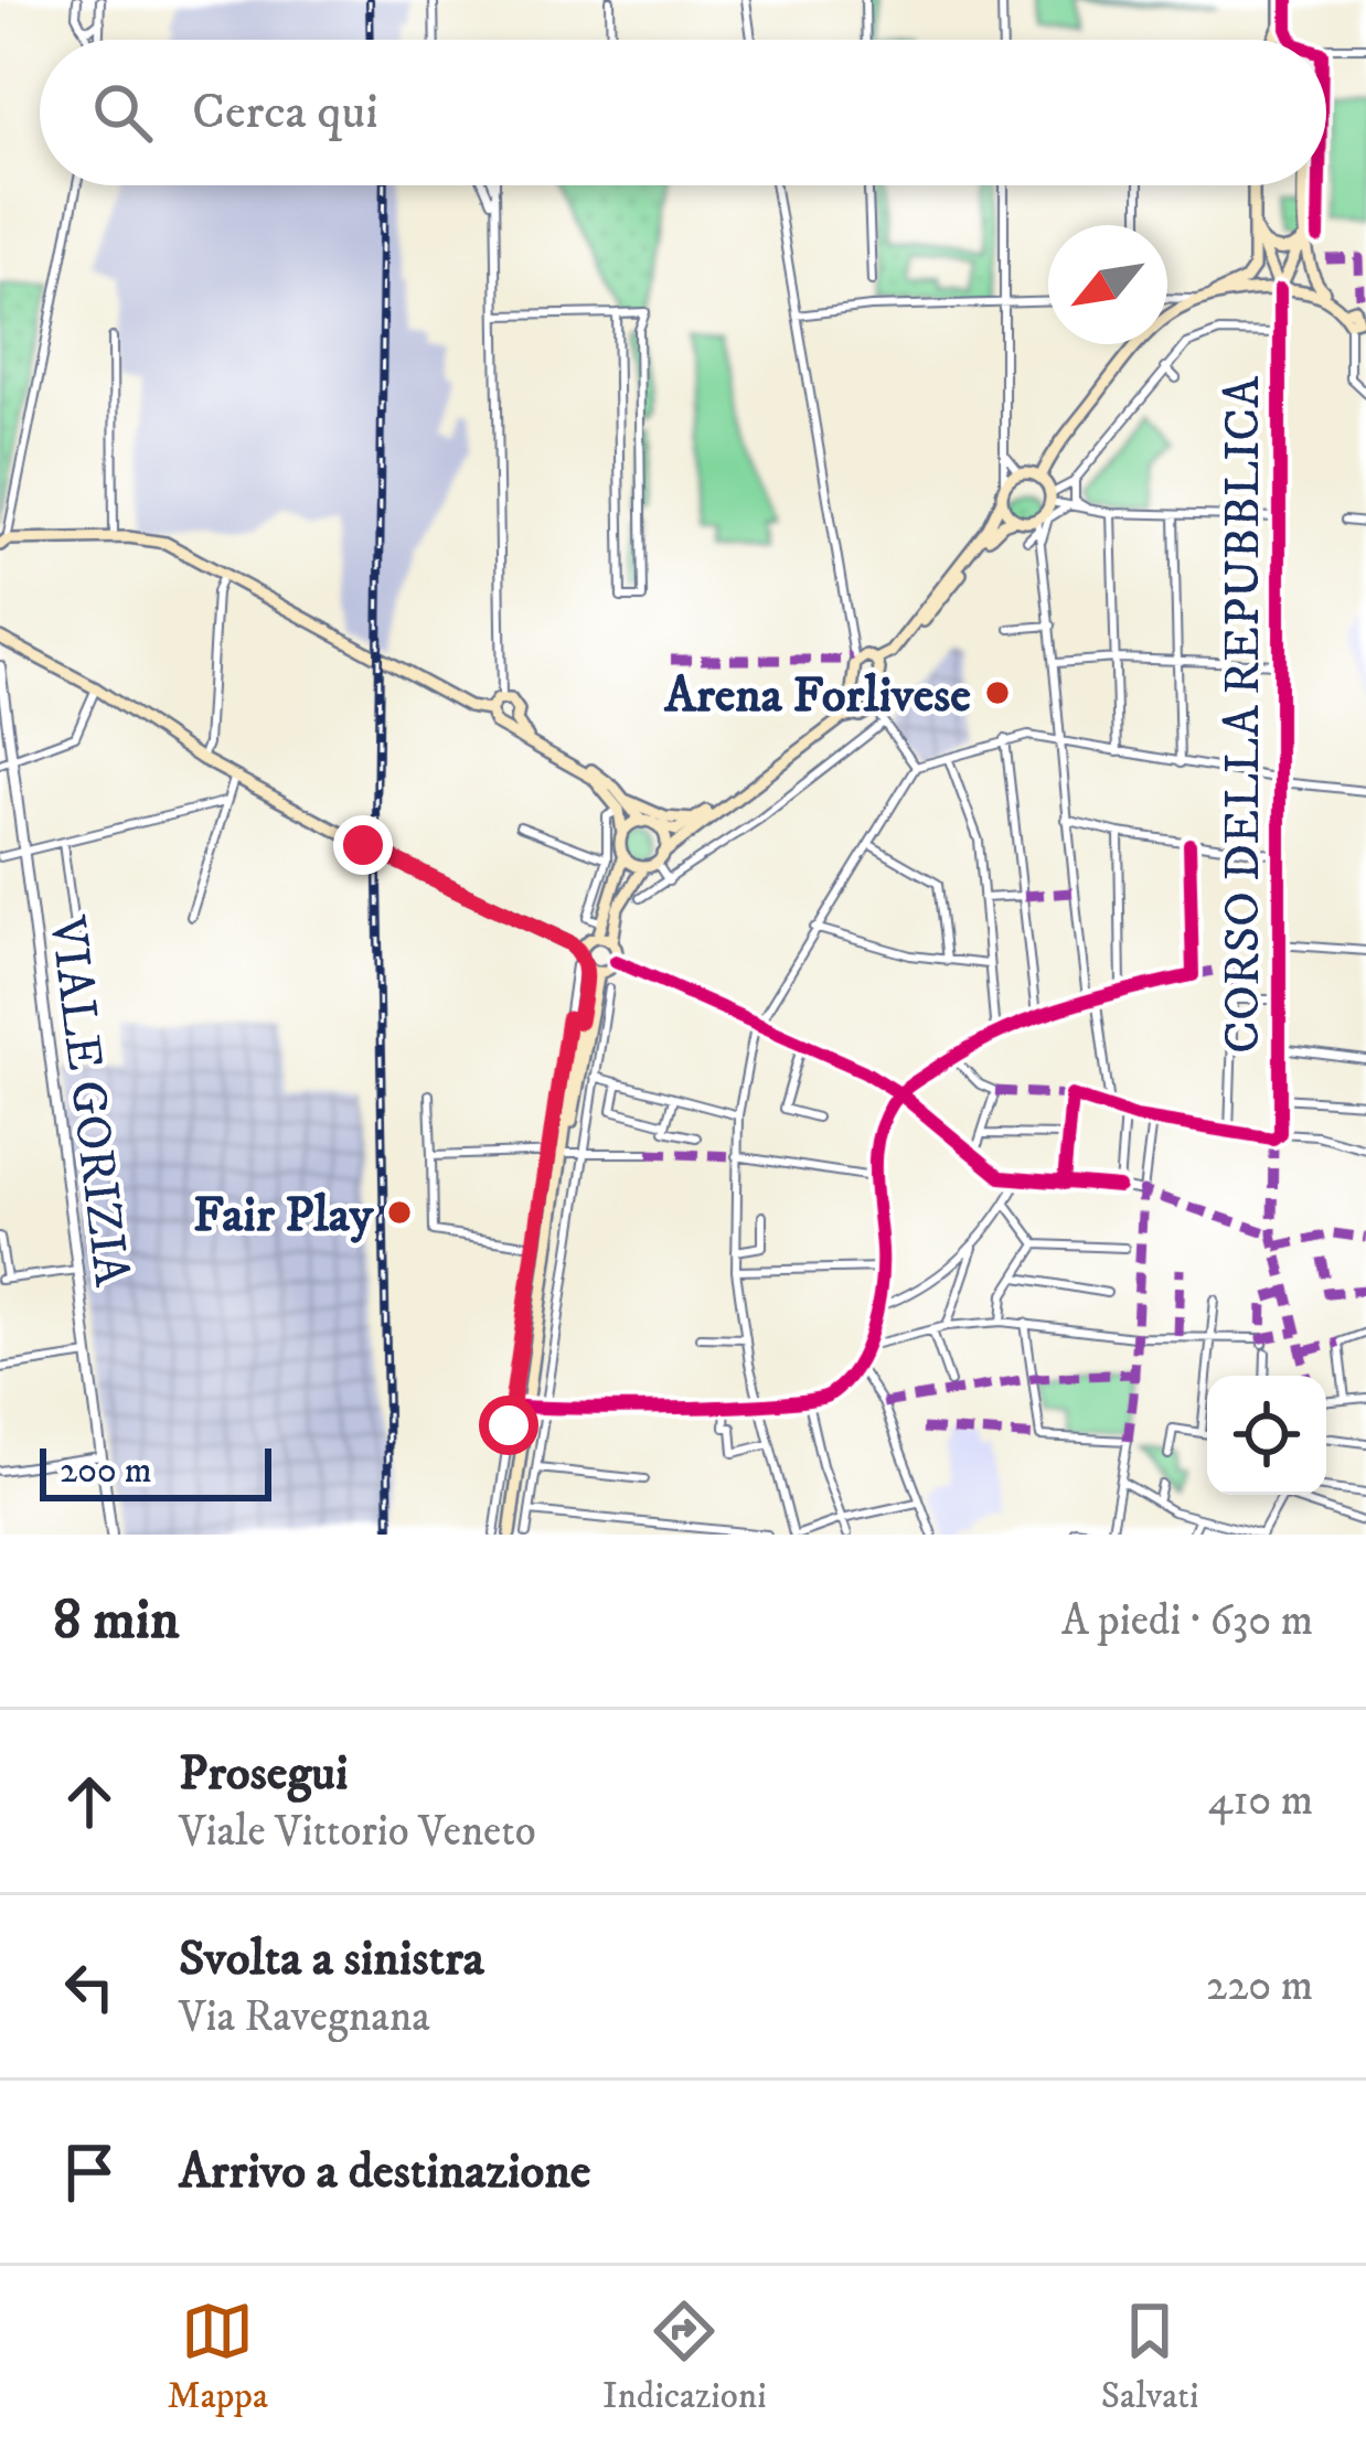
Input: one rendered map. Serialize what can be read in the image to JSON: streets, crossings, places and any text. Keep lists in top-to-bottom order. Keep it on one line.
{"streets":{"street":["CORSO DELLA REPUBBLICA","VIALE GORIZIA"]},"places":["Arena Forlivese","Fair Play"],"scale_bar":"200 m","north":"bottom left","page":{"search":"Cerca qui","scale":"200 m","heading":["8 min","A piedi · 630 m"],"list":[["Prosegui","Viale Vittorio Veneto","410 m"],["Svolta a sinistra","Via Ravegnana","220 m"],"Arrivo a destinazione"],"nav":["Mappa","Indicazioni","Salvati"]}}
